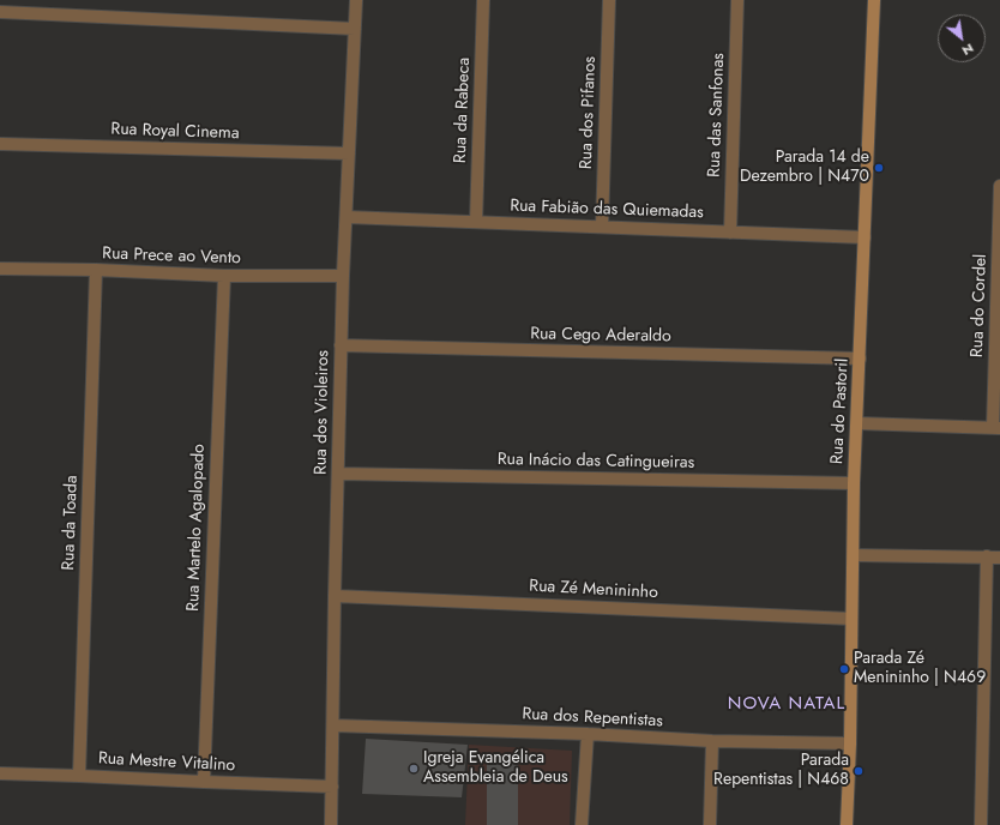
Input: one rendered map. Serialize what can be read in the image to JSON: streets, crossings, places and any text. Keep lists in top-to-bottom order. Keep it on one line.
{"streets":{"street":["Rua da Rabeca","Rua dos Pifanos","Rua das Sanfonas","Rua Royal Cinema","Rua Fabião das Quiemadas","Rua Prece ao Vento","Rua do Cordel","Rua Cego Aderaldo","Rua do Pastoril","Rua dos Violeiros","Rua Inácio das Catingueiras","Rua da Toada","Rua Martelo Agalopado","Rua Zé Menininho","Rua dos Repentistas","Rua Mestre Vitalino"]},"crossings":[["Rua da Rabeca","Rua Fabião das Quiemadas"],["Rua dos Pifanos","Rua Fabião das Quiemadas"],["Rua das Sanfonas","Rua Fabião das Quiemadas"],["Rua Royal Cinema","Rua dos Violeiros"],["Rua Fabião das Quiemadas","Rua do Pastoril"],["Rua Fabião das Quiemadas","Rua dos Violeiros"],["Rua Prece ao Vento","Rua dos Violeiros"],["Rua Prece ao Vento","Rua da Toada"],["Rua Prece ao Vento","Rua Martelo Agalopado"],["Rua Cego Aderaldo","Rua do Pastoril"],["Rua Cego Aderaldo","Rua dos Violeiros"],["Rua do Pastoril","Rua Inácio das Catingueiras"],["Rua do Pastoril","Rua Zé Menininho"],["Rua do Pastoril","Rua dos Repentistas"],["Rua dos Violeiros","Rua Inácio das Catingueiras"],["Rua dos Violeiros","Rua Zé Menininho"],["Rua dos Violeiros","Rua dos Repentistas"],["Rua dos Violeiros","Rua Mestre Vitalino"],["Rua da Toada","Rua Mestre Vitalino"],["Rua Martelo Agalopado","Rua Mestre Vitalino"]],"districts":["NOVA NATAL"],"places":["Parada 14 de Dezembro | N470","Parada Zé Menininho | N469","Igreja Evangélica Assembleia de Deus","Parada Repentistas | N468"],"north":"bottom right"}
